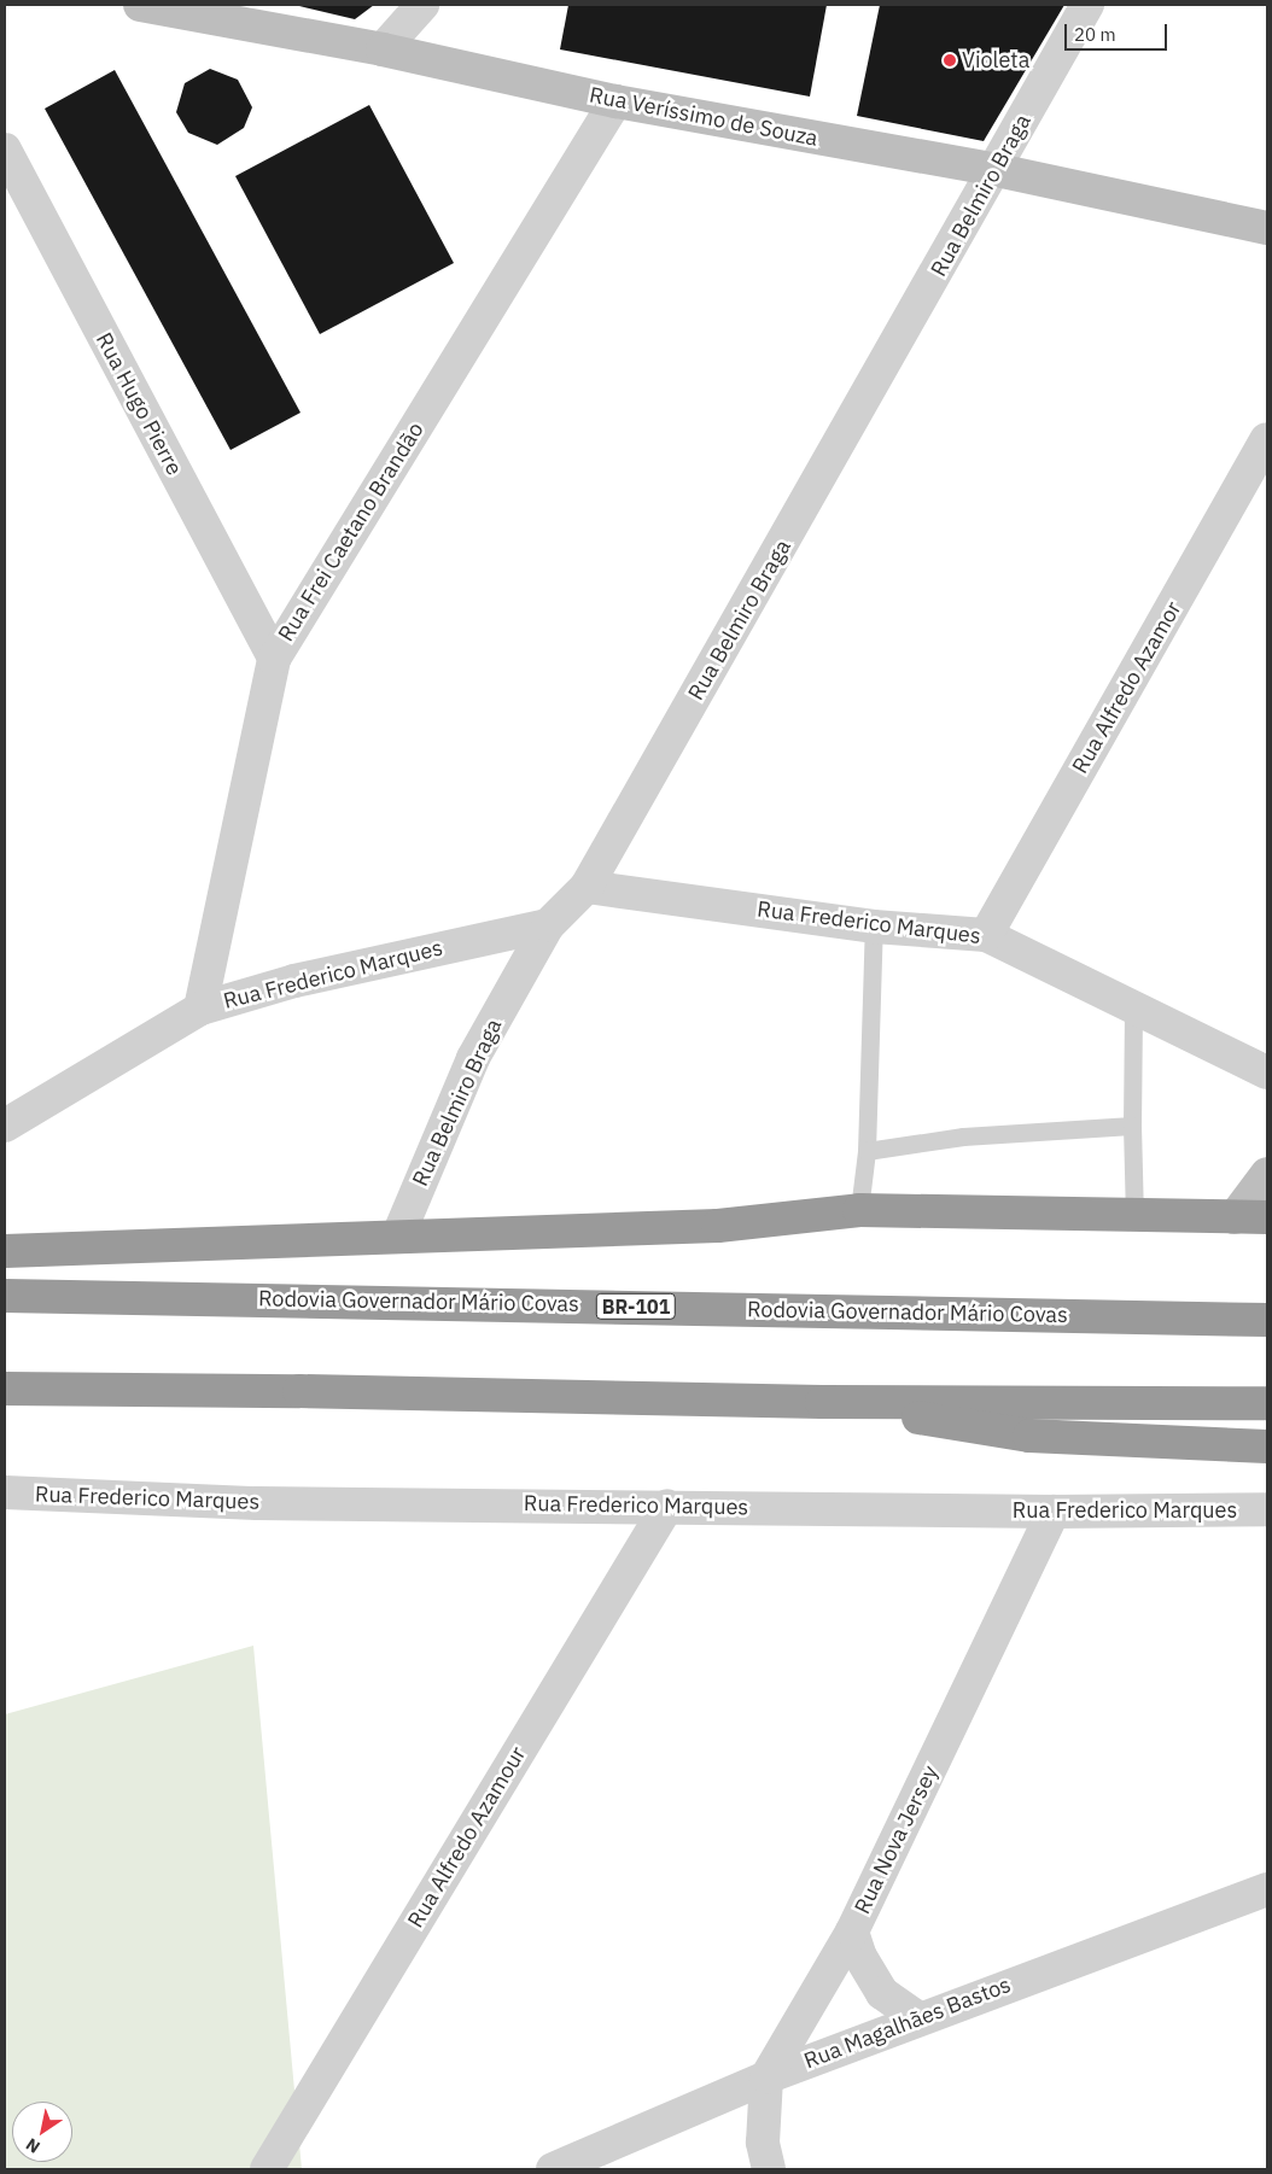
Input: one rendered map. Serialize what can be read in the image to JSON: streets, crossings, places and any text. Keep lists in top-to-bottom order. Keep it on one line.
{"streets":{"highway":["Rodovia Governador Mário Covas","BR-101"],"street":["Rua Veríssimo de Souza","Rua Belmiro Braga","Rua Hugo Pierre","Rua Frei Caetano Brandão","Rua Alfredo Azamor","Rua Frederico Marques","Rua Alfredo Azamour","Rua Nova Jersey","Rua Magalhães Bastos"]},"crossings":[["Rua Veríssimo de Souza","Rua Belmiro Braga"],["Rua Veríssimo de Souza","Rua Frei Caetano Brandão"],["Rua Belmiro Braga","Rua Frederico Marques"],["Rua Hugo Pierre","Rua Frei Caetano Brandão"],["Rua Frei Caetano Brandão","Rua Frederico Marques"],["Rua Alfredo Azamor","Rua Frederico Marques"],["Rua Frederico Marques","Rua Alfredo Azamour"],["Rua Frederico Marques","Rua Nova Jersey"],["Rua Nova Jersey","Rua Magalhães Bastos"]],"places":["Violeta"],"scale_bar":"20 m","north":"bottom left"}
